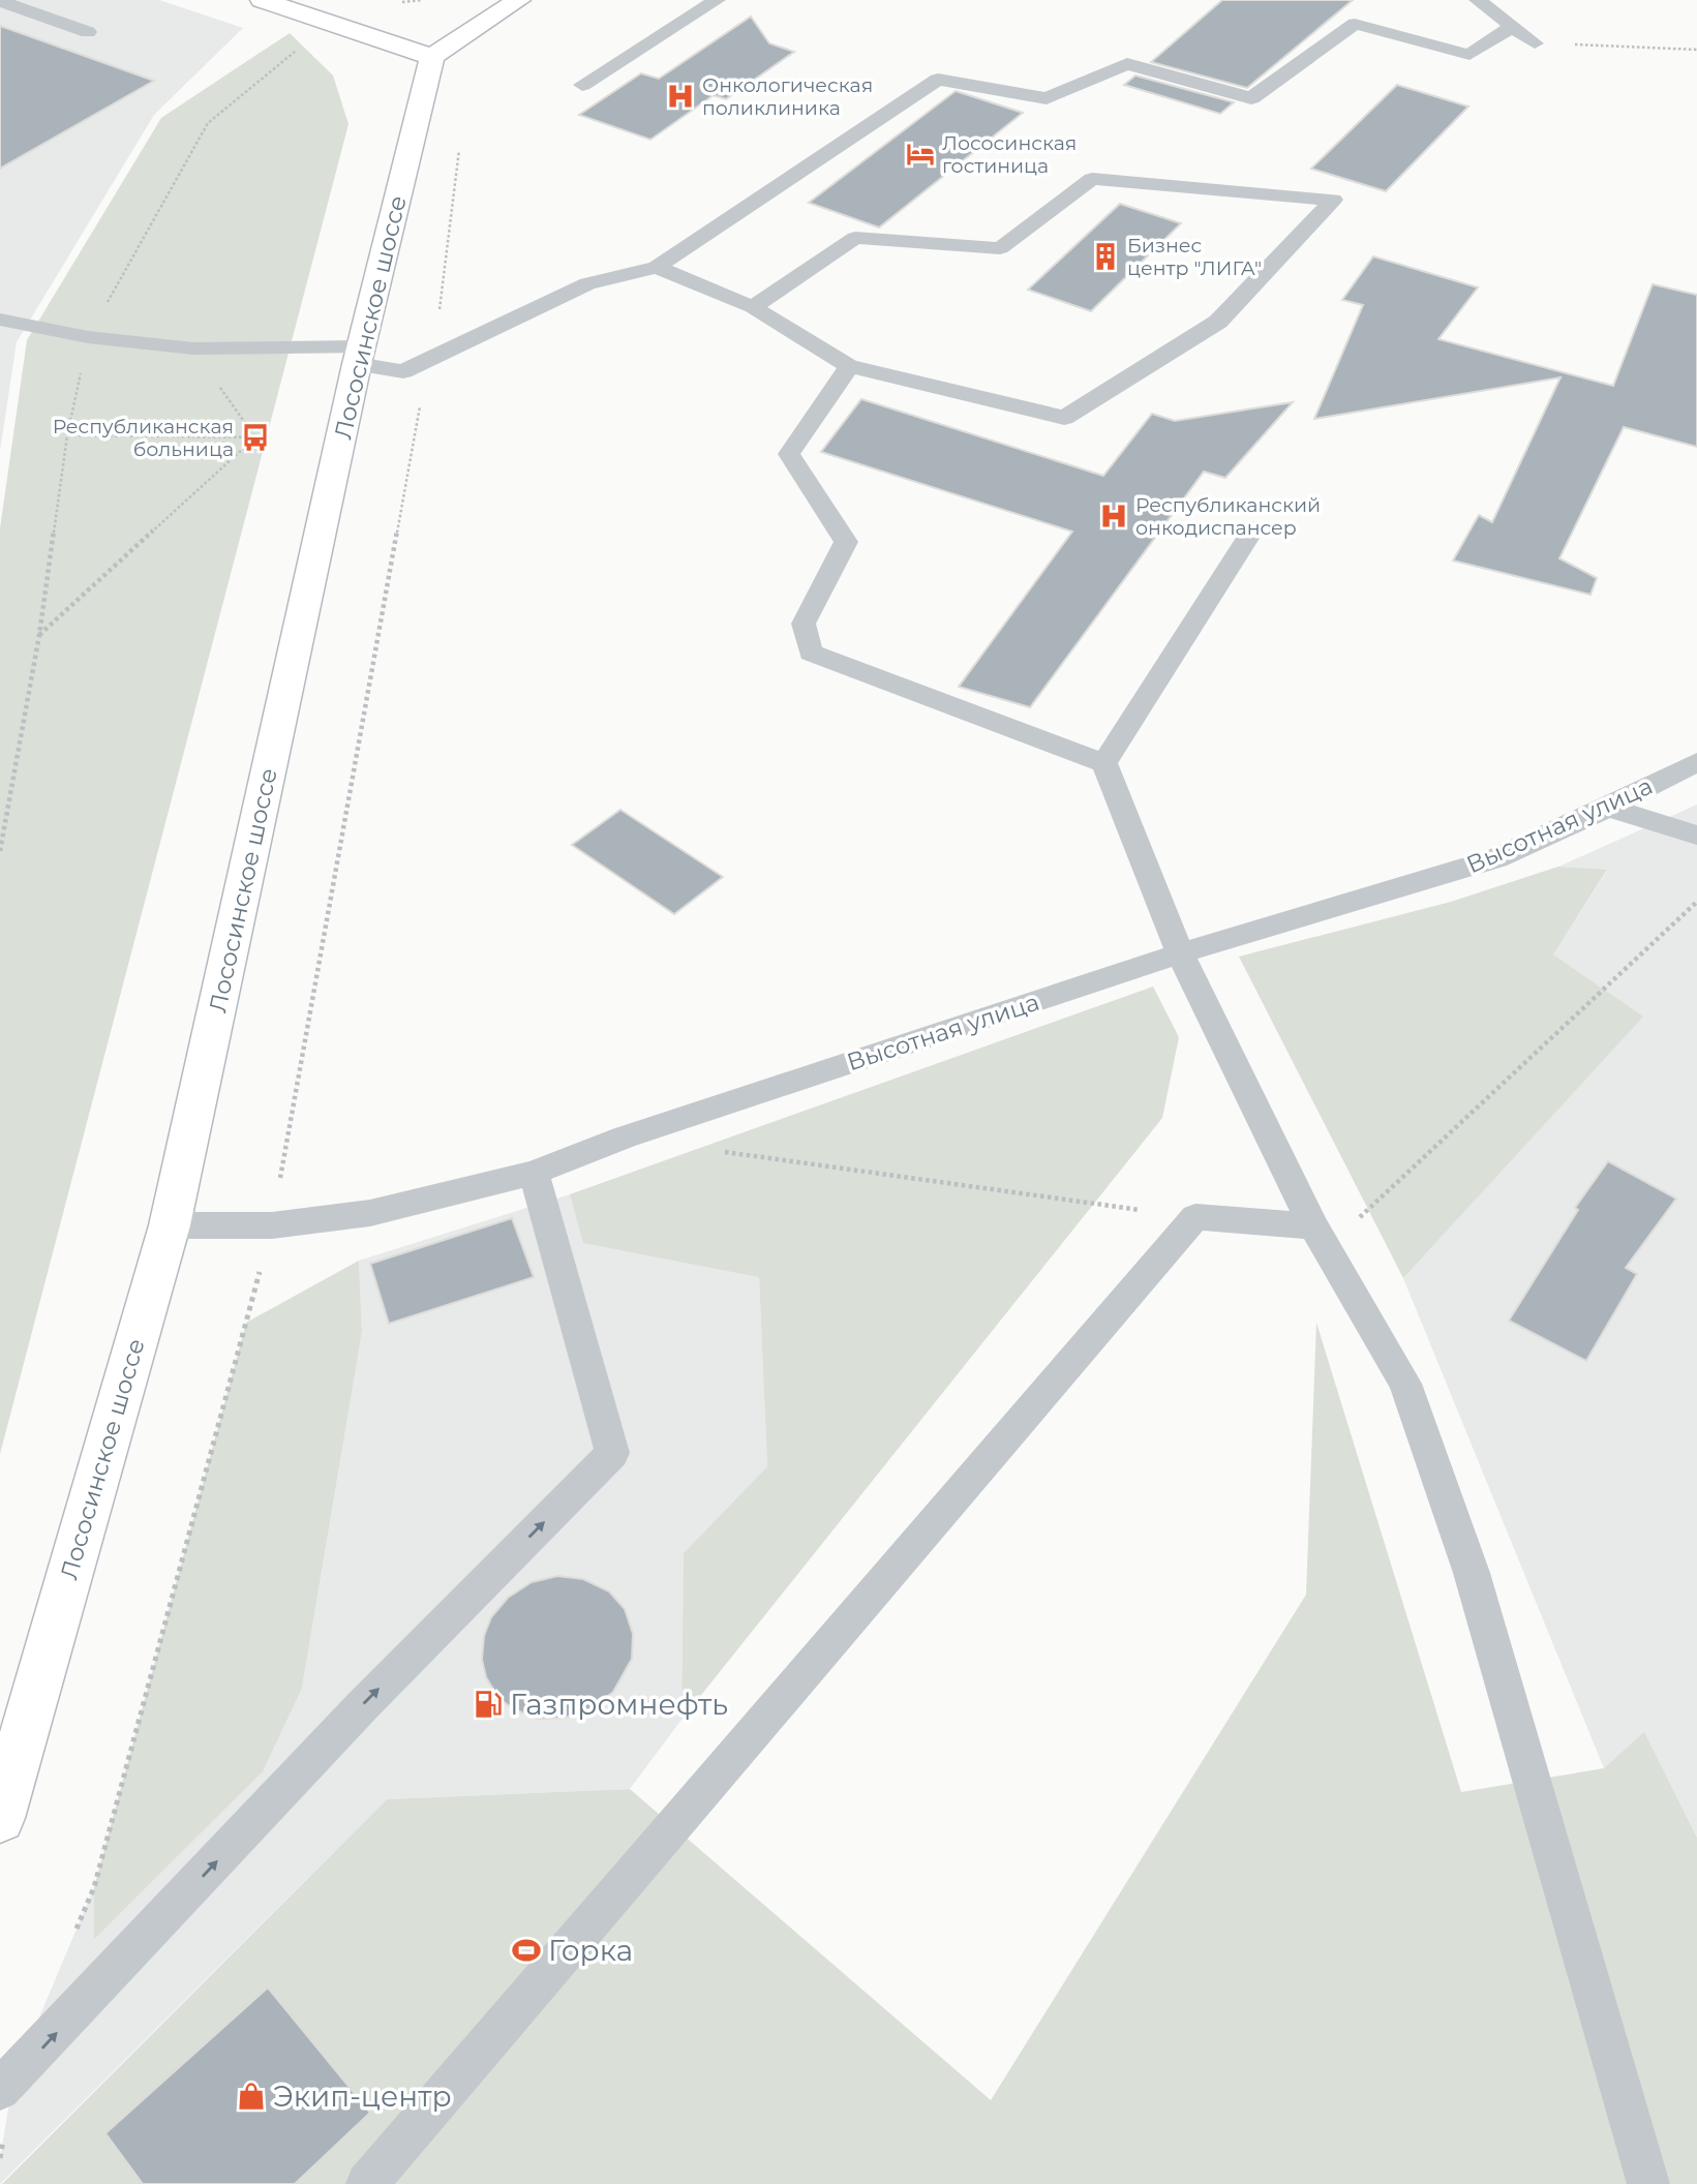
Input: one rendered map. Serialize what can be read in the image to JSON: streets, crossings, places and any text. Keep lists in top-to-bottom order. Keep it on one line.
{"streets":{"main road":["Лососинское шоссе"],"lane":["Высотная улица"]},"crossings":[["Лососинское шоссе","Высотная улица"]],"places":{"hospital":["Онкологическая поликлиника","Республиканский онкодиспансер"],"hotel":["Лососинская гостиница"],"building":["Бизнес центр \"ЛИГА\""],"bus stop":["Республиканская больница"],"fuel station":["Газпромнефть"],"sports":["Горка"],"shop":["Экип-центр"]}}
